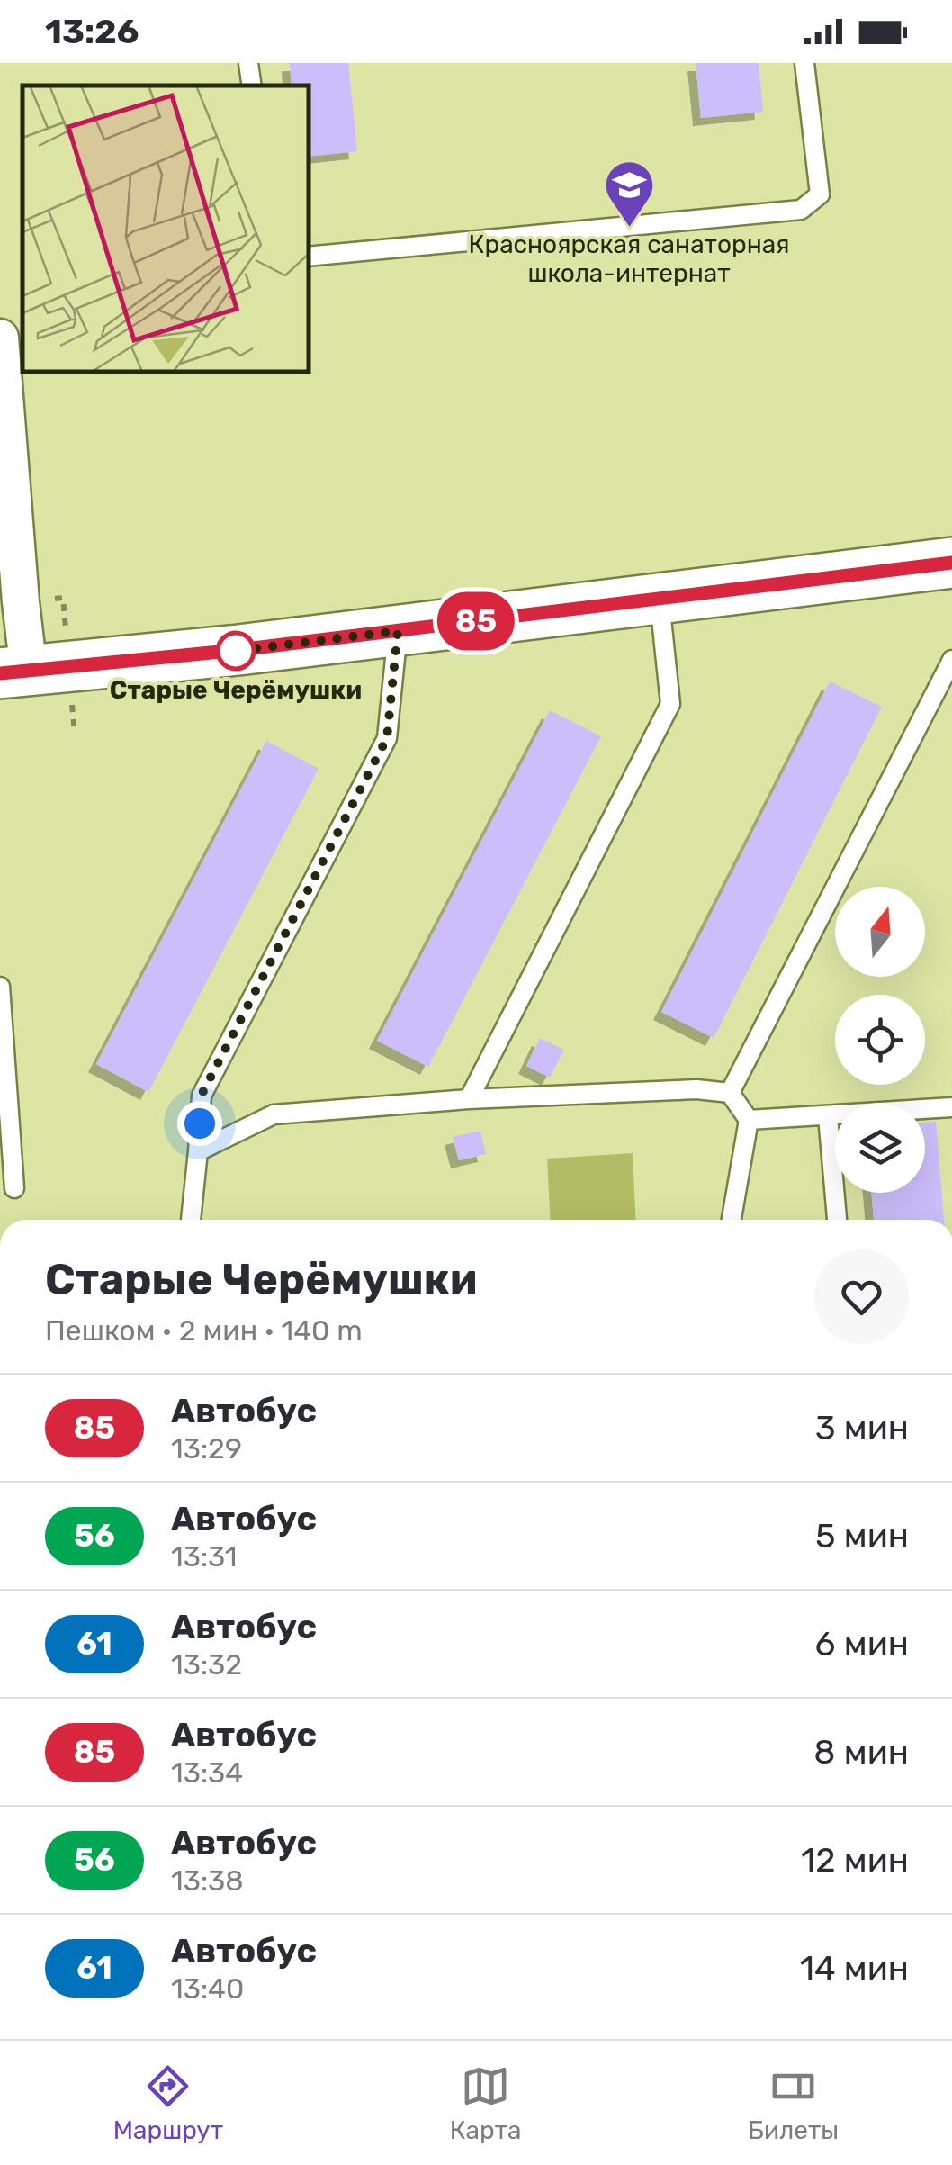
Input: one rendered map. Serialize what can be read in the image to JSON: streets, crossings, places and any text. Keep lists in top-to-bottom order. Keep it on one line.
{"places":{"school or university":["Красноярская санаторная школа-интернат"],"other":["Старые Черёмушки"]},"lines":["bus line 85"],"north":"top","page":{"status":"13:26","on_map":"85","heading":["Старые Черёмушки","Пешком · 2 мин · 140 m"],"list":[{"mark":"85","name":"Автобус","note":"13:29","value":"3 мин"},{"mark":"56","name":"Автобус","note":"13:31","value":"5 мин"},{"mark":"61","name":"Автобус","note":"13:32","value":"6 мин"},{"mark":"85","name":"Автобус","note":"13:34","value":"8 мин"},{"mark":"56","name":"Автобус","note":"13:38","value":"12 мин"},{"mark":"61","name":"Автобус","note":"13:40","value":"14 мин"}],"tabs":["Маршрут","Карта","Билеты"]}}
